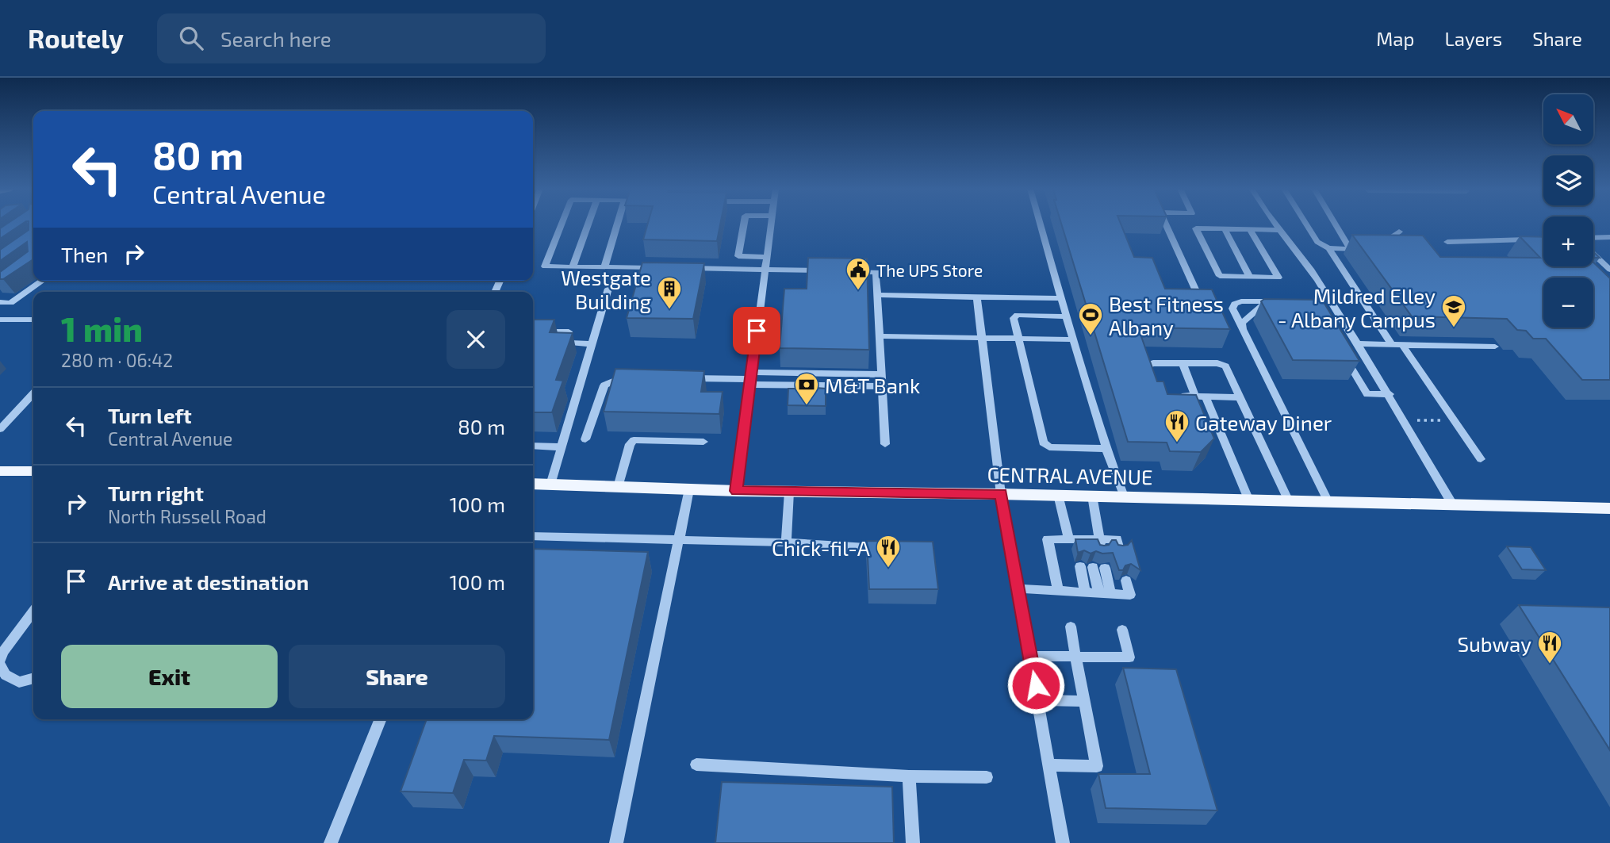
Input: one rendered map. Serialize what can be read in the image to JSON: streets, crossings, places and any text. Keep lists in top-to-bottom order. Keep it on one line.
{"streets":{"main road":["CENTRAL AVENUE"]},"places":{"public building":["The UPS Store"],"building":["Westgate Building"],"school or university":["Mildred Elley - Albany Campus"],"sports":["Best Fitness Albany"],"bank":["M&T Bank"],"restaurant":["Gateway Diner","Chick-fil-A","Subway"]},"north":"top left","page":{"header":"Routely","search":"Search here","nav":["Map","Layers","Share"],"map_buttons":["+","−"],"turn":["80 m","Central Avenue"],"then":"Then","heading":["1 min","280 m · 06:42"],"list":[{"name":"Turn left","note":"Central Avenue","value":"80 m"},{"name":"Turn right","note":"North Russell Road","value":"100 m"},{"name":"Arrive at destination","value":"100 m"}],"buttons":["Exit","Share"]}}
